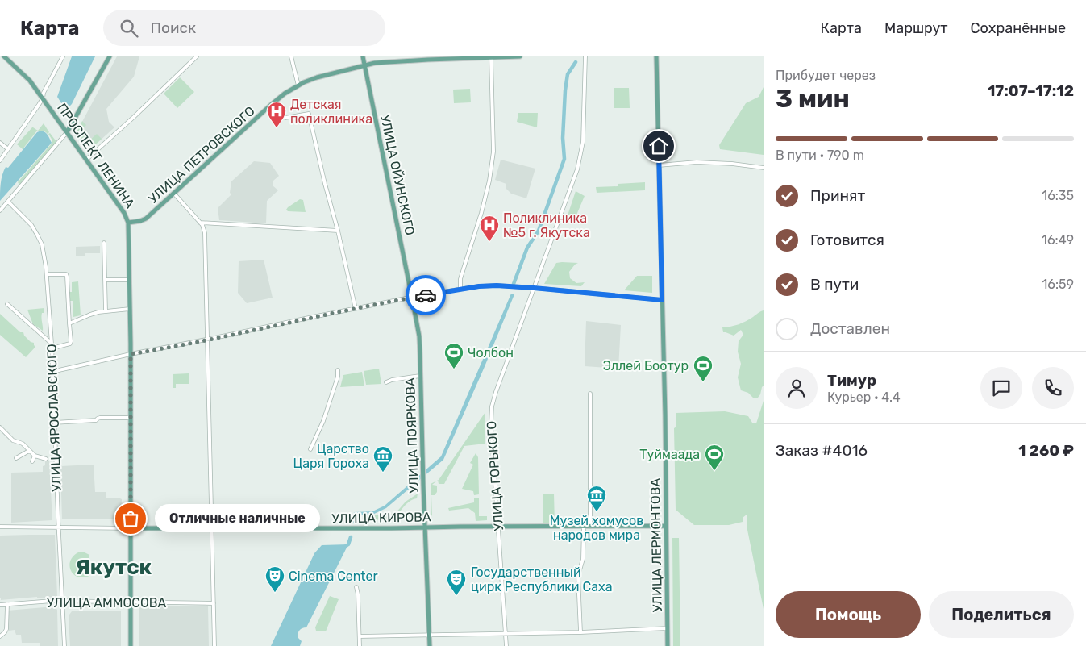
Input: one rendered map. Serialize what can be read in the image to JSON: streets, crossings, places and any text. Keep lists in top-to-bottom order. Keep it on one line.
{"streets":{"main road":["УЛИЦА ПЕТРОВСКОГО","ПРОСПЕКТ ЛЕНИНА","УЛИЦА ОЙУНСКОГО","УЛИЦА ПОЯРКОВА","УЛИЦА КИРОВА","УЛИЦА ЛЕРМОНТОВА"],"street":["УЛИЦА ЯРОСЛАВСКОГО","УЛИЦА ГОРЬКОГО","УЛИЦА АММОСОВА"]},"crossings":[["УЛИЦА ПЕТРОВСКОГО","ПРОСПЕКТ ЛЕНИНА"],["УЛИЦА ПЕТРОВСКОГО","УЛИЦА ОЙУНСКОГО"],["ПРОСПЕКТ ЛЕНИНА","УЛИЦА КИРОВА"],["ПРОСПЕКТ ЛЕНИНА","УЛИЦА АММОСОВА"],["УЛИЦА ОЙУНСКОГО","УЛИЦА ПОЯРКОВА"],["УЛИЦА ЯРОСЛАВСКОГО","УЛИЦА КИРОВА"],["УЛИЦА ЯРОСЛАВСКОГО","УЛИЦА АММОСОВА"],["УЛИЦА ПОЯРКОВА","УЛИЦА КИРОВА"],["УЛИЦА ГОРЬКОГО","УЛИЦА КИРОВА"],["УЛИЦА КИРОВА","УЛИЦА ЛЕРМОНТОВА"]],"districts":["Якутск"],"places":{"hospital":["Детская поликлиника","Поликлиника №5 г. Якутска"],"sports":["Чолбон","Эллей Боотур","Туймаада"],"museum":["Царство Царя Гороха","Музей хомусов народов мира"],"other":["Отличные наличные"],"theatre":["Cinema Center","Государственный цирк Республики Саха"]},"page":{"header":"Карта","search":"Поиск","nav":["Карта","Маршрут","Сохранённые"],"heading":["3 мин","Прибудет через","17:07–17:12"],"panel":["Тимур","Курьер · 4.4","Заказ #4016","1 260 ₽"],"bar":"В пути · 790 m","list":[["Принят","16:35"],["Готовится","16:49"],["В пути","16:59"],"Доставлен"],"bubble":"Отличные наличные","buttons":["Помощь","Поделиться"]}}
